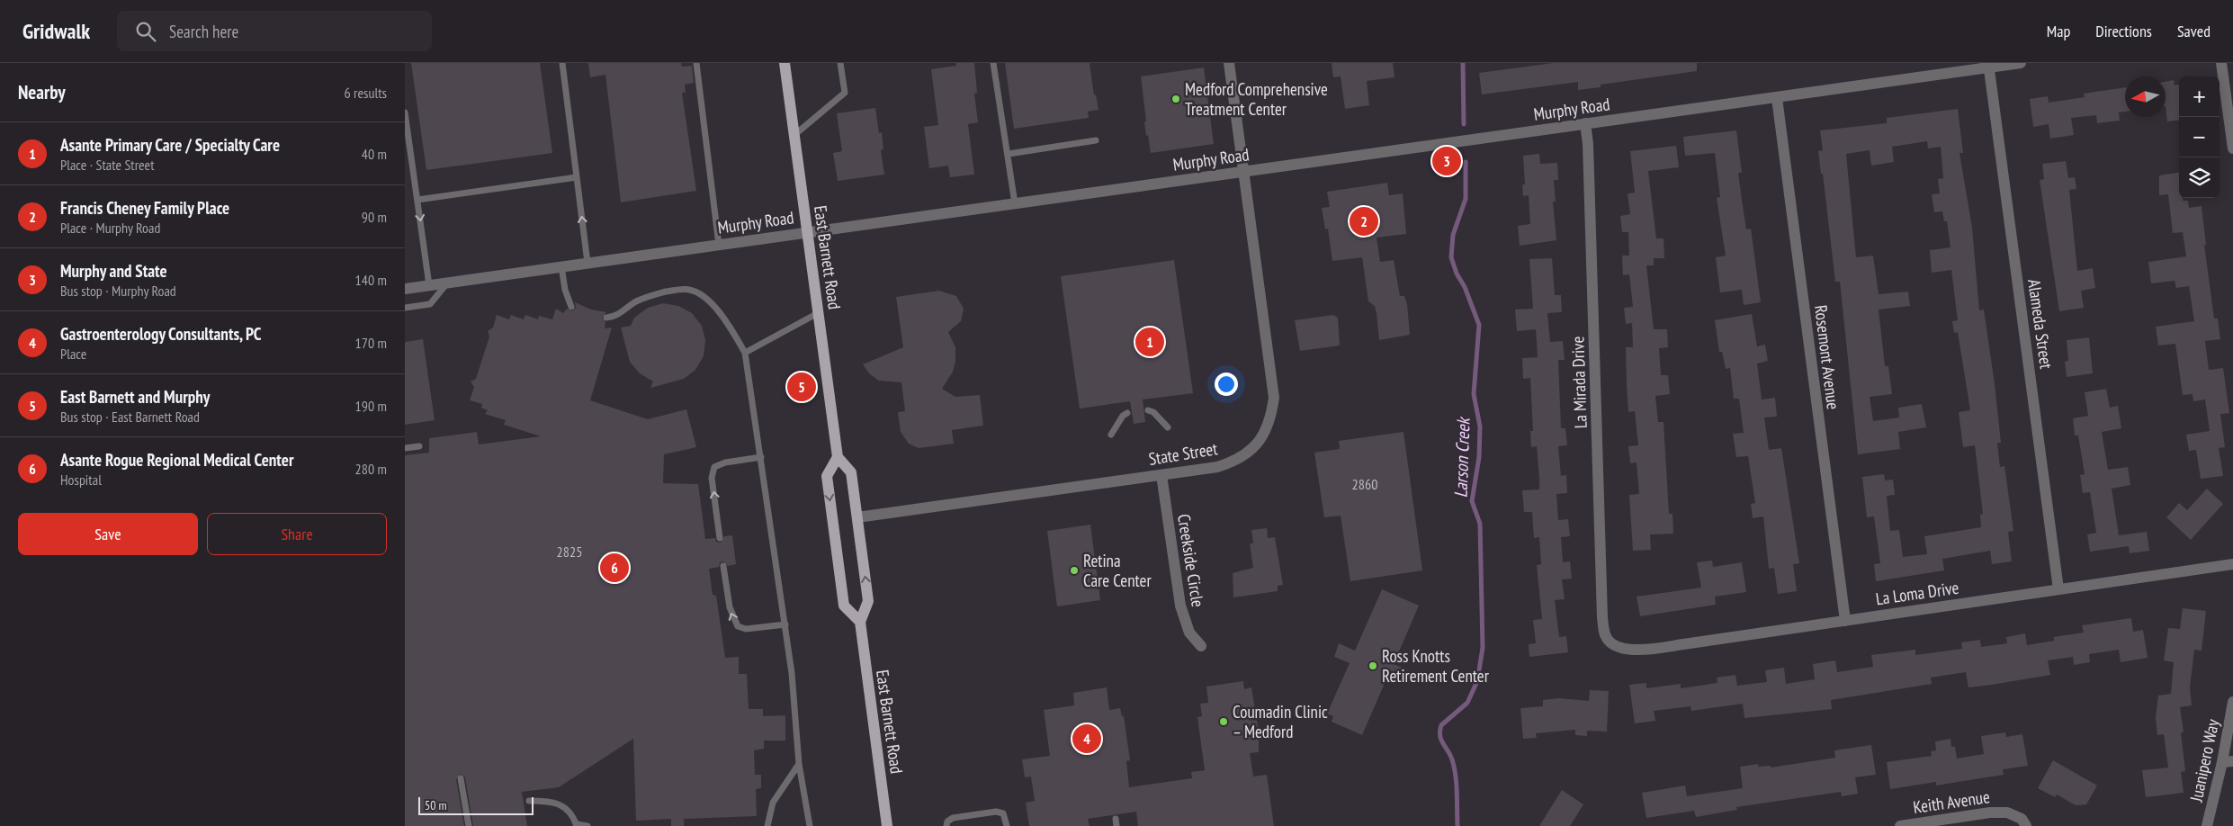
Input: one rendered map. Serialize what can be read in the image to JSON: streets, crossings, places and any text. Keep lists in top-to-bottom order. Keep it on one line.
{"streets":{"main road":["East Barnett Road"],"street":["Murphy Road","Alameda Street","Rosemont Avenue","La Mirada Drive","State Street","Creekside Circle","La Loma Drive","Juanipero Way","Keith Avenue"]},"crossings":[["Murphy Road","East Barnett Road"],["Murphy Road","Alameda Street"],["Murphy Road","Rosemont Avenue"],["Murphy Road","La Mirada Drive"],["Murphy Road","State Street"],["East Barnett Road","State Street"],["Alameda Street","La Loma Drive"],["Rosemont Avenue","La Loma Drive"],["La Mirada Drive","La Loma Drive"],["State Street","Creekside Circle"]],"water":["Larson Creek"],"places":["Medford Comprehensive Treatment Center","Retina Care Center","Ross Knotts Retirement Center","Coumadin Clinic – Medford"],"house_numbers":["2860","2825"],"scale_bar":"50 m","north":"left","page":{"header":"Gridwalk","search":"Search here","nav":["Map","Directions","Saved"],"heading":["Nearby","6 results"],"map_buttons":["+","−"],"list":[{"mark":"1","name":"Asante Primary Care / Specialty Care","note":"Place · State Street","value":"40 m"},{"mark":"2","name":"Francis Cheney Family Place","note":"Place · Murphy Road","value":"90 m"},{"mark":"3","name":"Murphy and State","note":"Bus stop · Murphy Road","value":"140 m"},{"mark":"4","name":"Gastroenterology Consultants, PC","note":"Place","value":"170 m"},{"mark":"5","name":"East Barnett and Murphy","note":"Bus stop · East Barnett Road","value":"190 m"},{"mark":"6","name":"Asante Rogue Regional Medical Center","note":"Hospital","value":"280 m"}],"pins":["3","2","1","5","6","4"],"buttons":["Save","Share"],"scale":"50 m"}}
